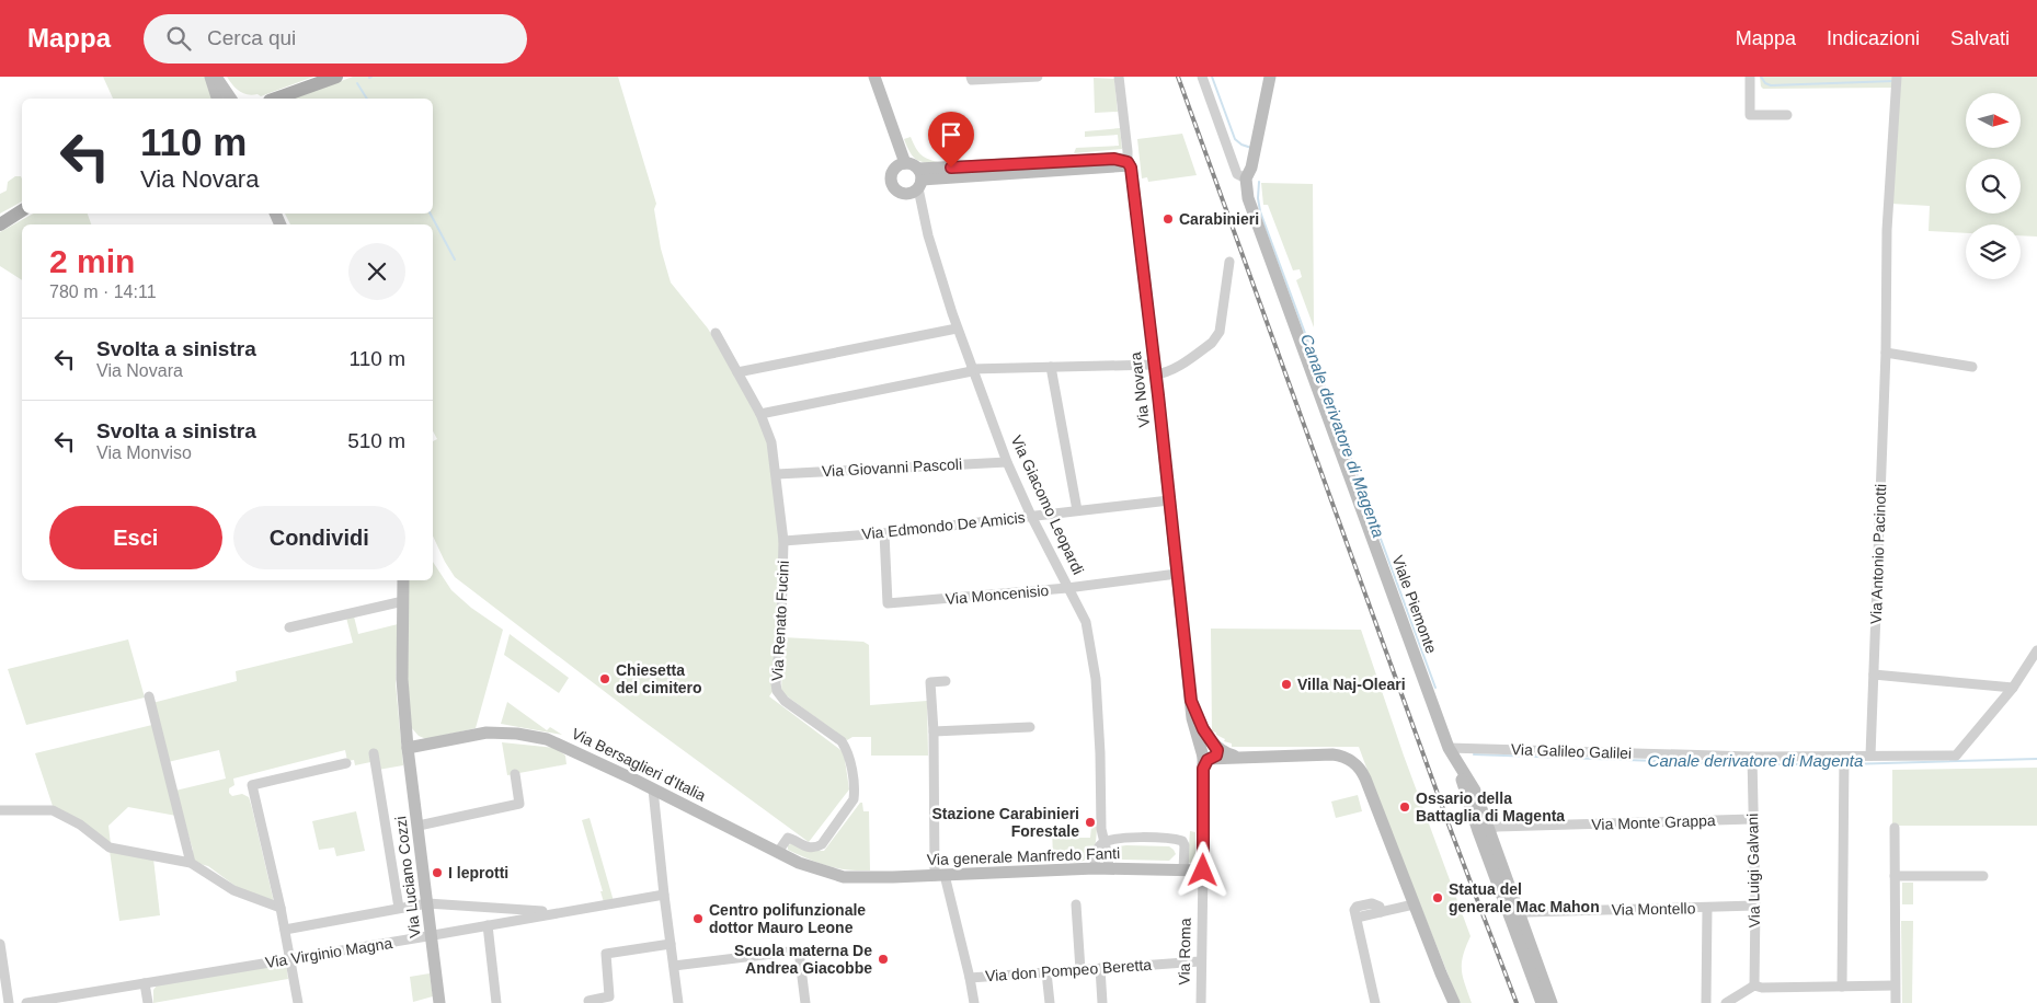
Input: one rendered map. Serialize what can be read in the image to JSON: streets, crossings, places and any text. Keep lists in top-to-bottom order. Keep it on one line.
{"streets":{"street":["Via Novara","Via Giovanni Pascoli","Via Giacomo Leopardi","Via Edmondo De Amicis","Via Antonio Pacinotti","Via Moncenisio","Viale Piemonte","Via Renato Fucini","Via Galileo Galilei","Via Bersaglieri d'Italia","Via Monte Grappa","Via generale Manfredo Fanti","Via Luigi Galvani","Via Luciano Cozzi","Via Montello","Via Roma","Via Virginio Magna","Via don Pompeo Beretta"]},"crossings":[["Via Novara","Via Edmondo De Amicis"],["Via Novara","Via Moncenisio"],["Via Novara","Via Roma"],["Via Giovanni Pascoli","Via Giacomo Leopardi"],["Via Giovanni Pascoli","Via Renato Fucini"],["Via Giacomo Leopardi","Via Edmondo De Amicis"],["Via Giacomo Leopardi","Via Moncenisio"],["Via Giacomo Leopardi","Via generale Manfredo Fanti"],["Via Edmondo De Amicis","Via Moncenisio"],["Via Edmondo De Amicis","Via Renato Fucini"],["Via Antonio Pacinotti","Via Galileo Galilei"],["Viale Piemonte","Via Galileo Galilei"],["Viale Piemonte","Via Monte Grappa"],["Viale Piemonte","Via Montello"],["Via Renato Fucini","Via Bersaglieri d'Italia"],["Via Galileo Galilei","Via Luigi Galvani"],["Via Bersaglieri d'Italia","Via generale Manfredo Fanti"],["Via Bersaglieri d'Italia","Via Luciano Cozzi"],["Via Monte Grappa","Via Luigi Galvani"],["Via generale Manfredo Fanti","Via Roma"],["Via Luigi Galvani","Via Montello"],["Via Luciano Cozzi","Via Virginio Magna"],["Via Roma","Via don Pompeo Beretta"]],"water":["Canale derivatore di Magenta"],"places":["Carabinieri","Chiesetta del cimitero","Villa Naj-Oleari","Ossario della Battaglia di Magenta","Stazione Carabinieri Forestale","I leprotti","Statua del generale Mac Mahon","Centro polifunzionale dottor Mauro Leone","Scuola materna De Andrea Giacobbe"],"north":"right","page":{"header":"Mappa","search":"Cerca qui","nav":["Mappa","Indicazioni","Salvati"],"turn":["110 m","Via Novara"],"heading":["2 min","780 m · 14:11"],"list":[{"name":"Svolta a sinistra","note":"Via Novara","value":"110 m"},{"name":"Svolta a sinistra","note":"Via Monviso","value":"510 m"}],"buttons":["Esci","Condividi"]}}
